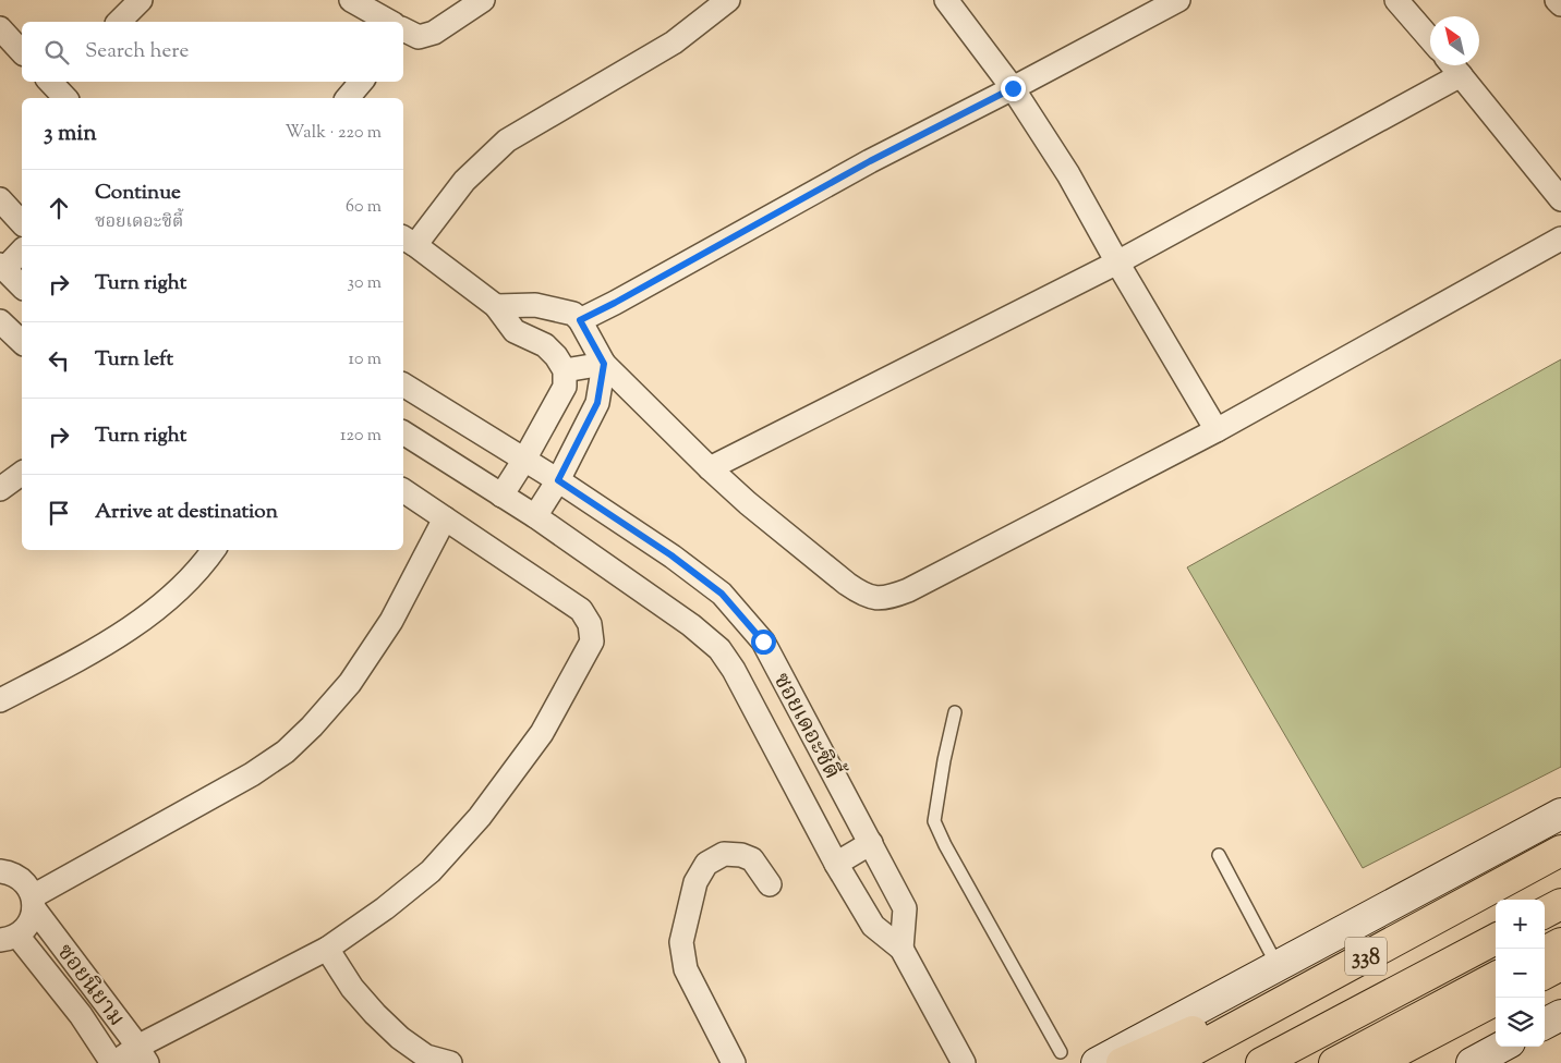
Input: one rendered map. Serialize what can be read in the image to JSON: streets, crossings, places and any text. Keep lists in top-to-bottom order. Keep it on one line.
{"streets":{"main road":["338"],"street":["ซอยเดอะซิตี้","ซอยนิยาม"]},"north":"top left","page":{"search":"Search here","heading":["3 min","Walk · 220 m"],"list":[["Continue","ซอยเดอะซิตี้","60 m"],["Turn right","30 m"],["Turn left","10 m"],["Turn right","120 m"],"Arrive at destination"],"map_buttons":["+","−"]}}
